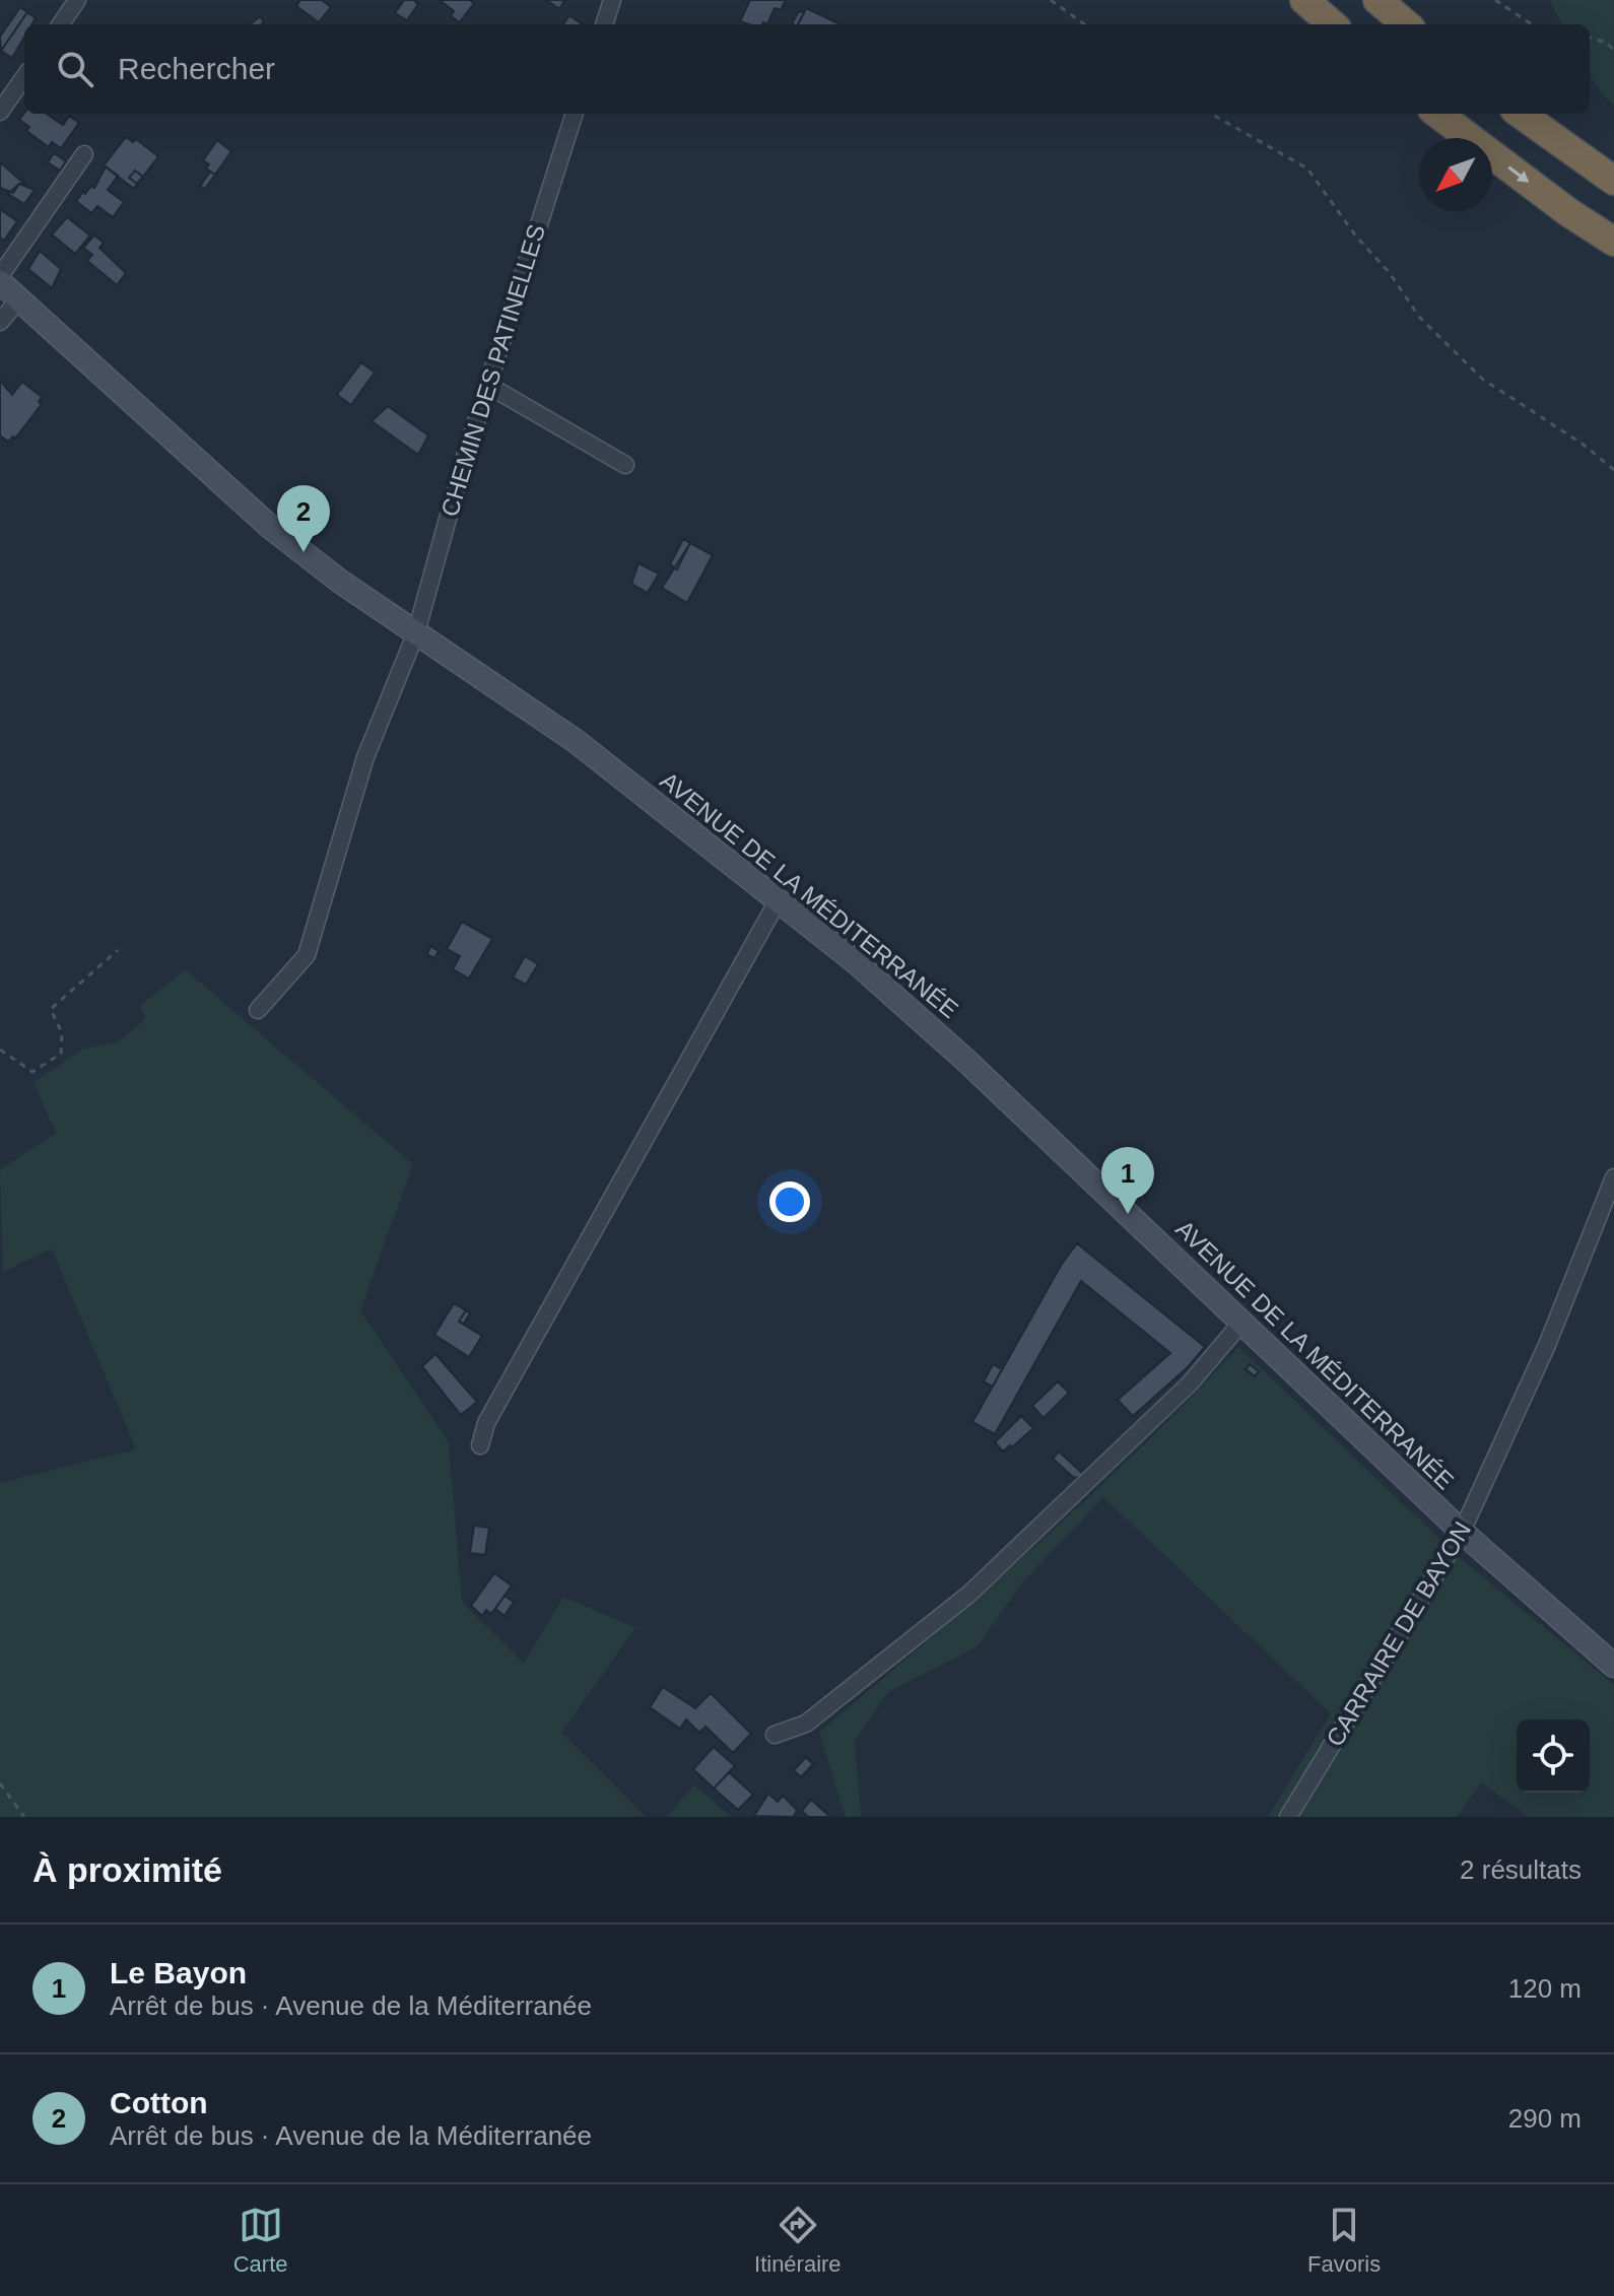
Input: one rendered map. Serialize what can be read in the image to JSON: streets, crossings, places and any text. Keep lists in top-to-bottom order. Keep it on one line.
{"streets":{"main road":["AVENUE DE LA MÉDITERRANÉE"],"street":["CHEMIN DES PATINELLES","CARRAIRE DE BAYON"]},"crossings":[["CHEMIN DES PATINELLES","AVENUE DE LA MÉDITERRANÉE"],["AVENUE DE LA MÉDITERRANÉE","CARRAIRE DE BAYON"]],"north":"bottom left","page":{"search":"Rechercher","pins":["2","1"],"heading":["À proximité","2 résultats"],"list":[{"mark":"1","name":"Le Bayon","note":"Arrêt de bus · Avenue de la Méditerranée","value":"120 m"},{"mark":"2","name":"Cotton","note":"Arrêt de bus · Avenue de la Méditerranée","value":"290 m"}],"nav":["Carte","Itinéraire","Favoris"]}}
